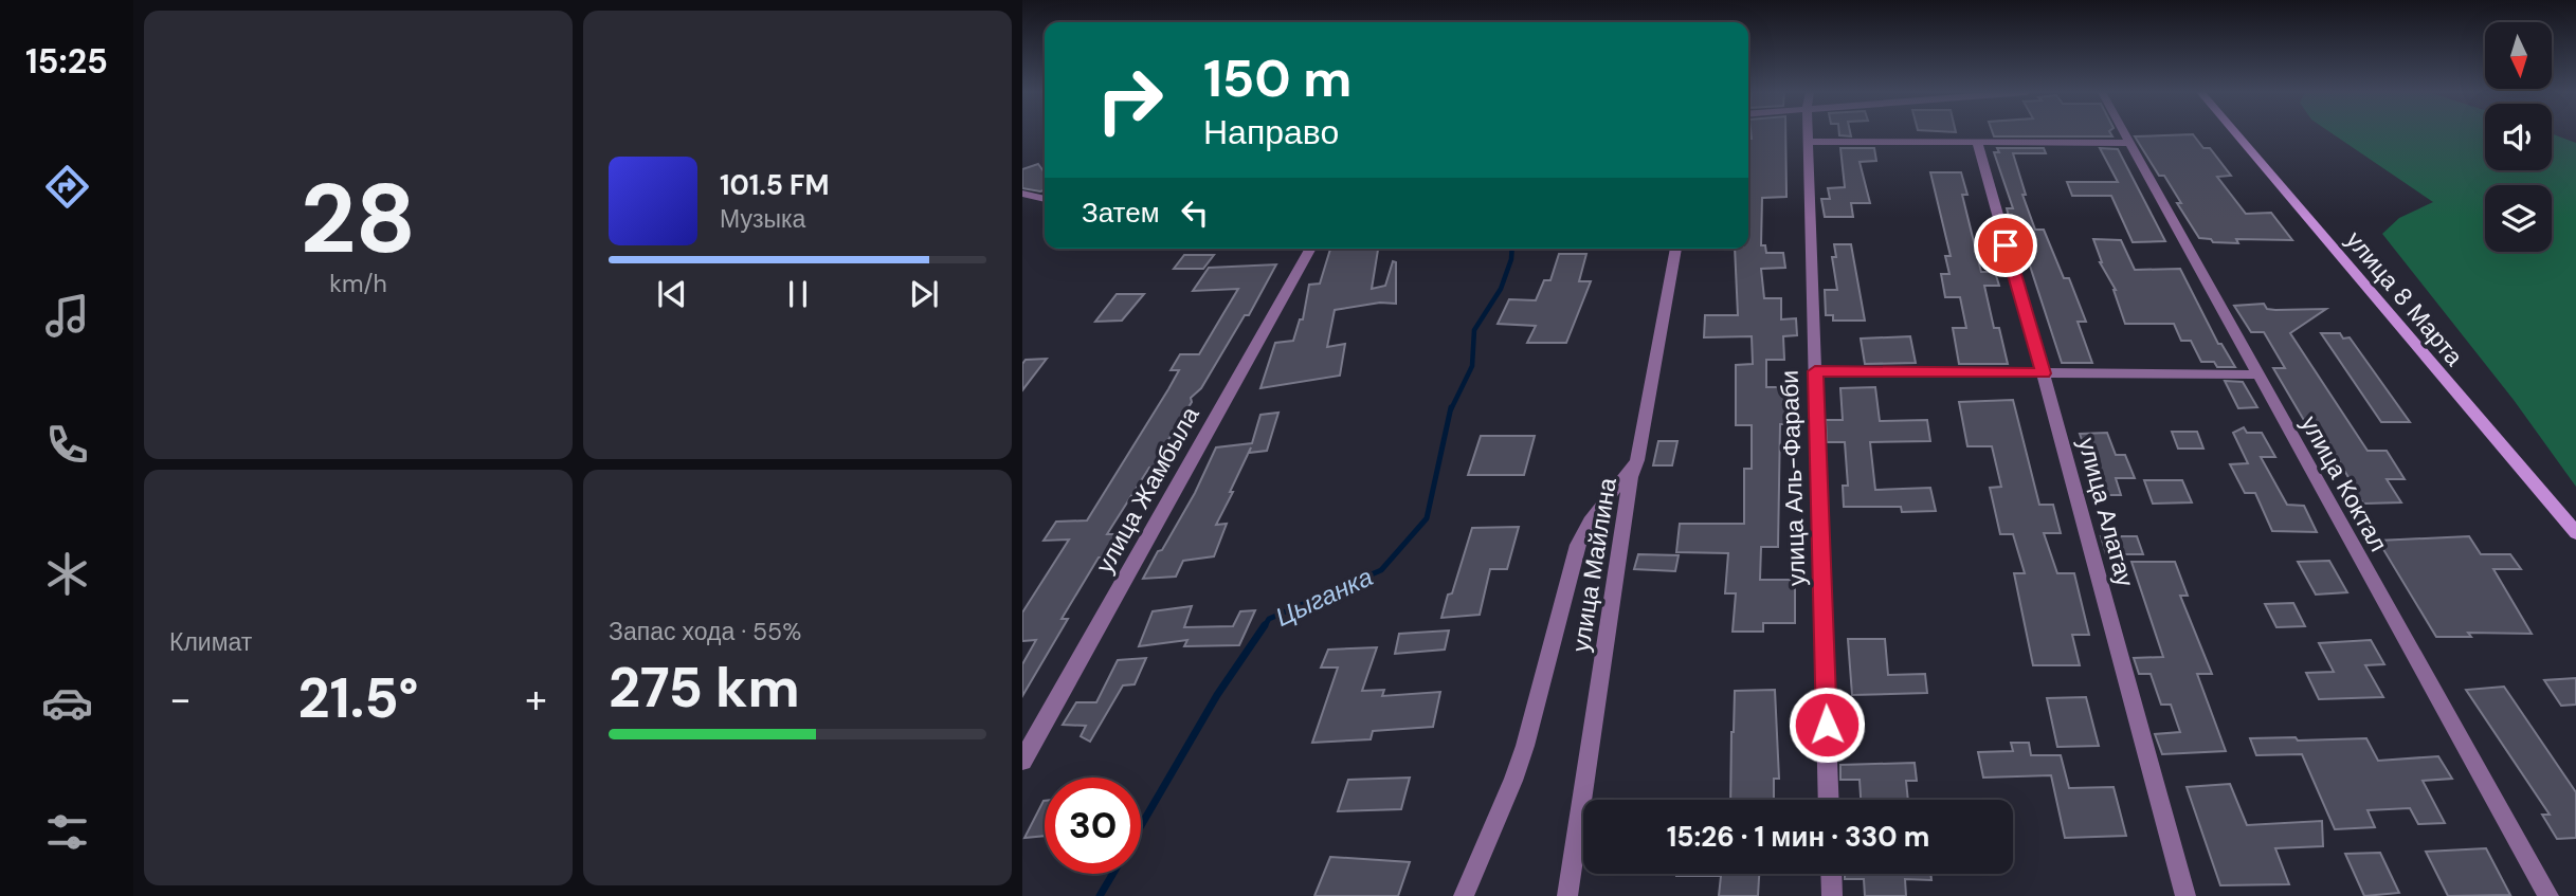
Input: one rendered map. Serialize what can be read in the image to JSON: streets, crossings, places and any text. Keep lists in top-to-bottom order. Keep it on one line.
{"streets":{"street":["улица 8 Марта","улица Аль-Фараби","улица Коктал","улица Жамбыла","улица Алатау","улица Майлина"]},"water":["Цыганка"],"north":"bottom","page":{"tabs":"15:25","tile":[["28","km/h"],"Климат",["Запас хода · 55%","275 km"]],"turn":["150 m","Направо"],"song":["101.5 FM","Музыка"],"then":"Затем","heat":["−","21.5°","+"],"limit":"30","trip":"15:26 · 1 мин · 330 m"}}
